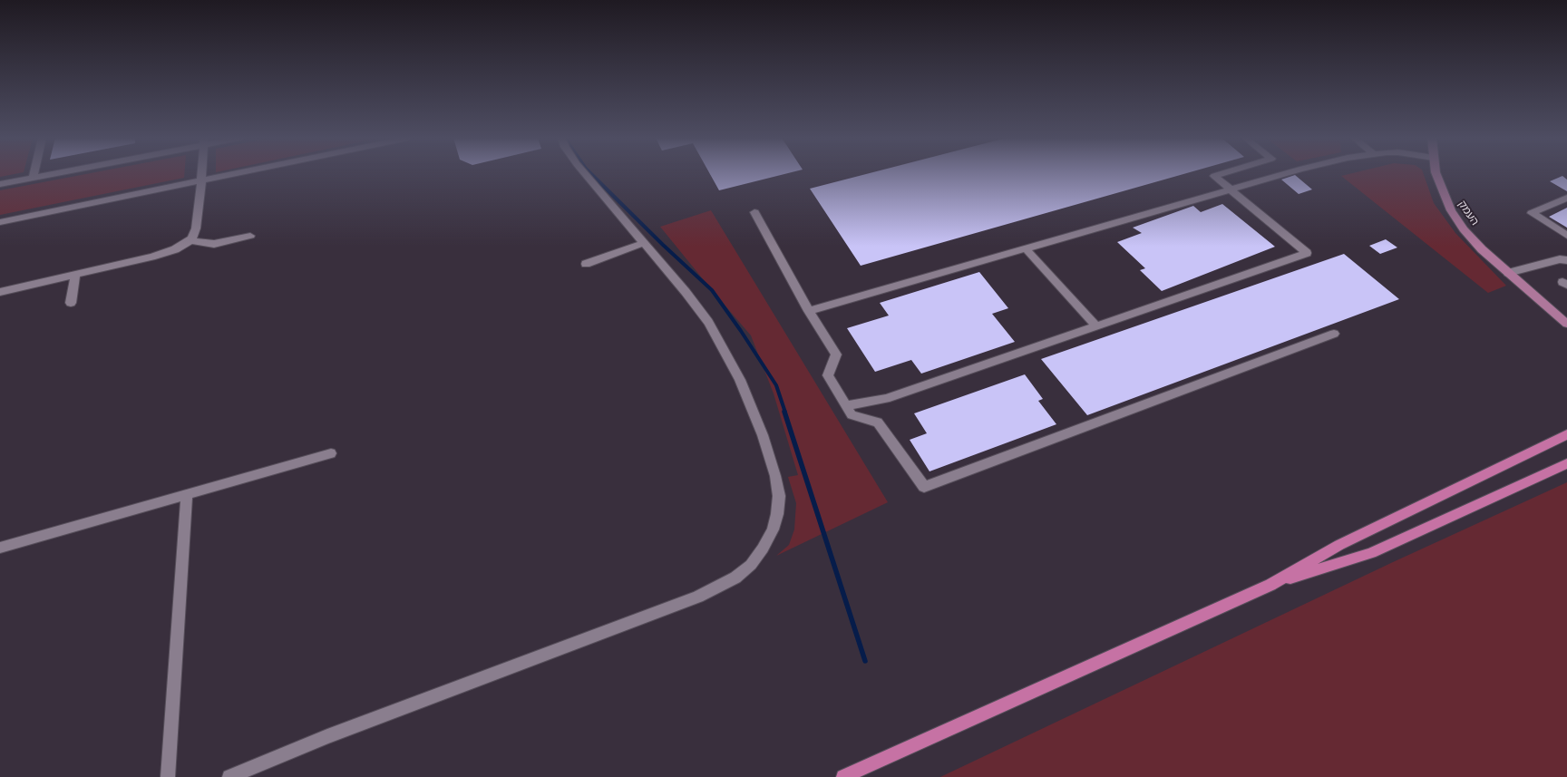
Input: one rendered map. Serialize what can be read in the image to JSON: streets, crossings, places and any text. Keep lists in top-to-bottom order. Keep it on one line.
{"streets":{"main road":["העמק"]}}
